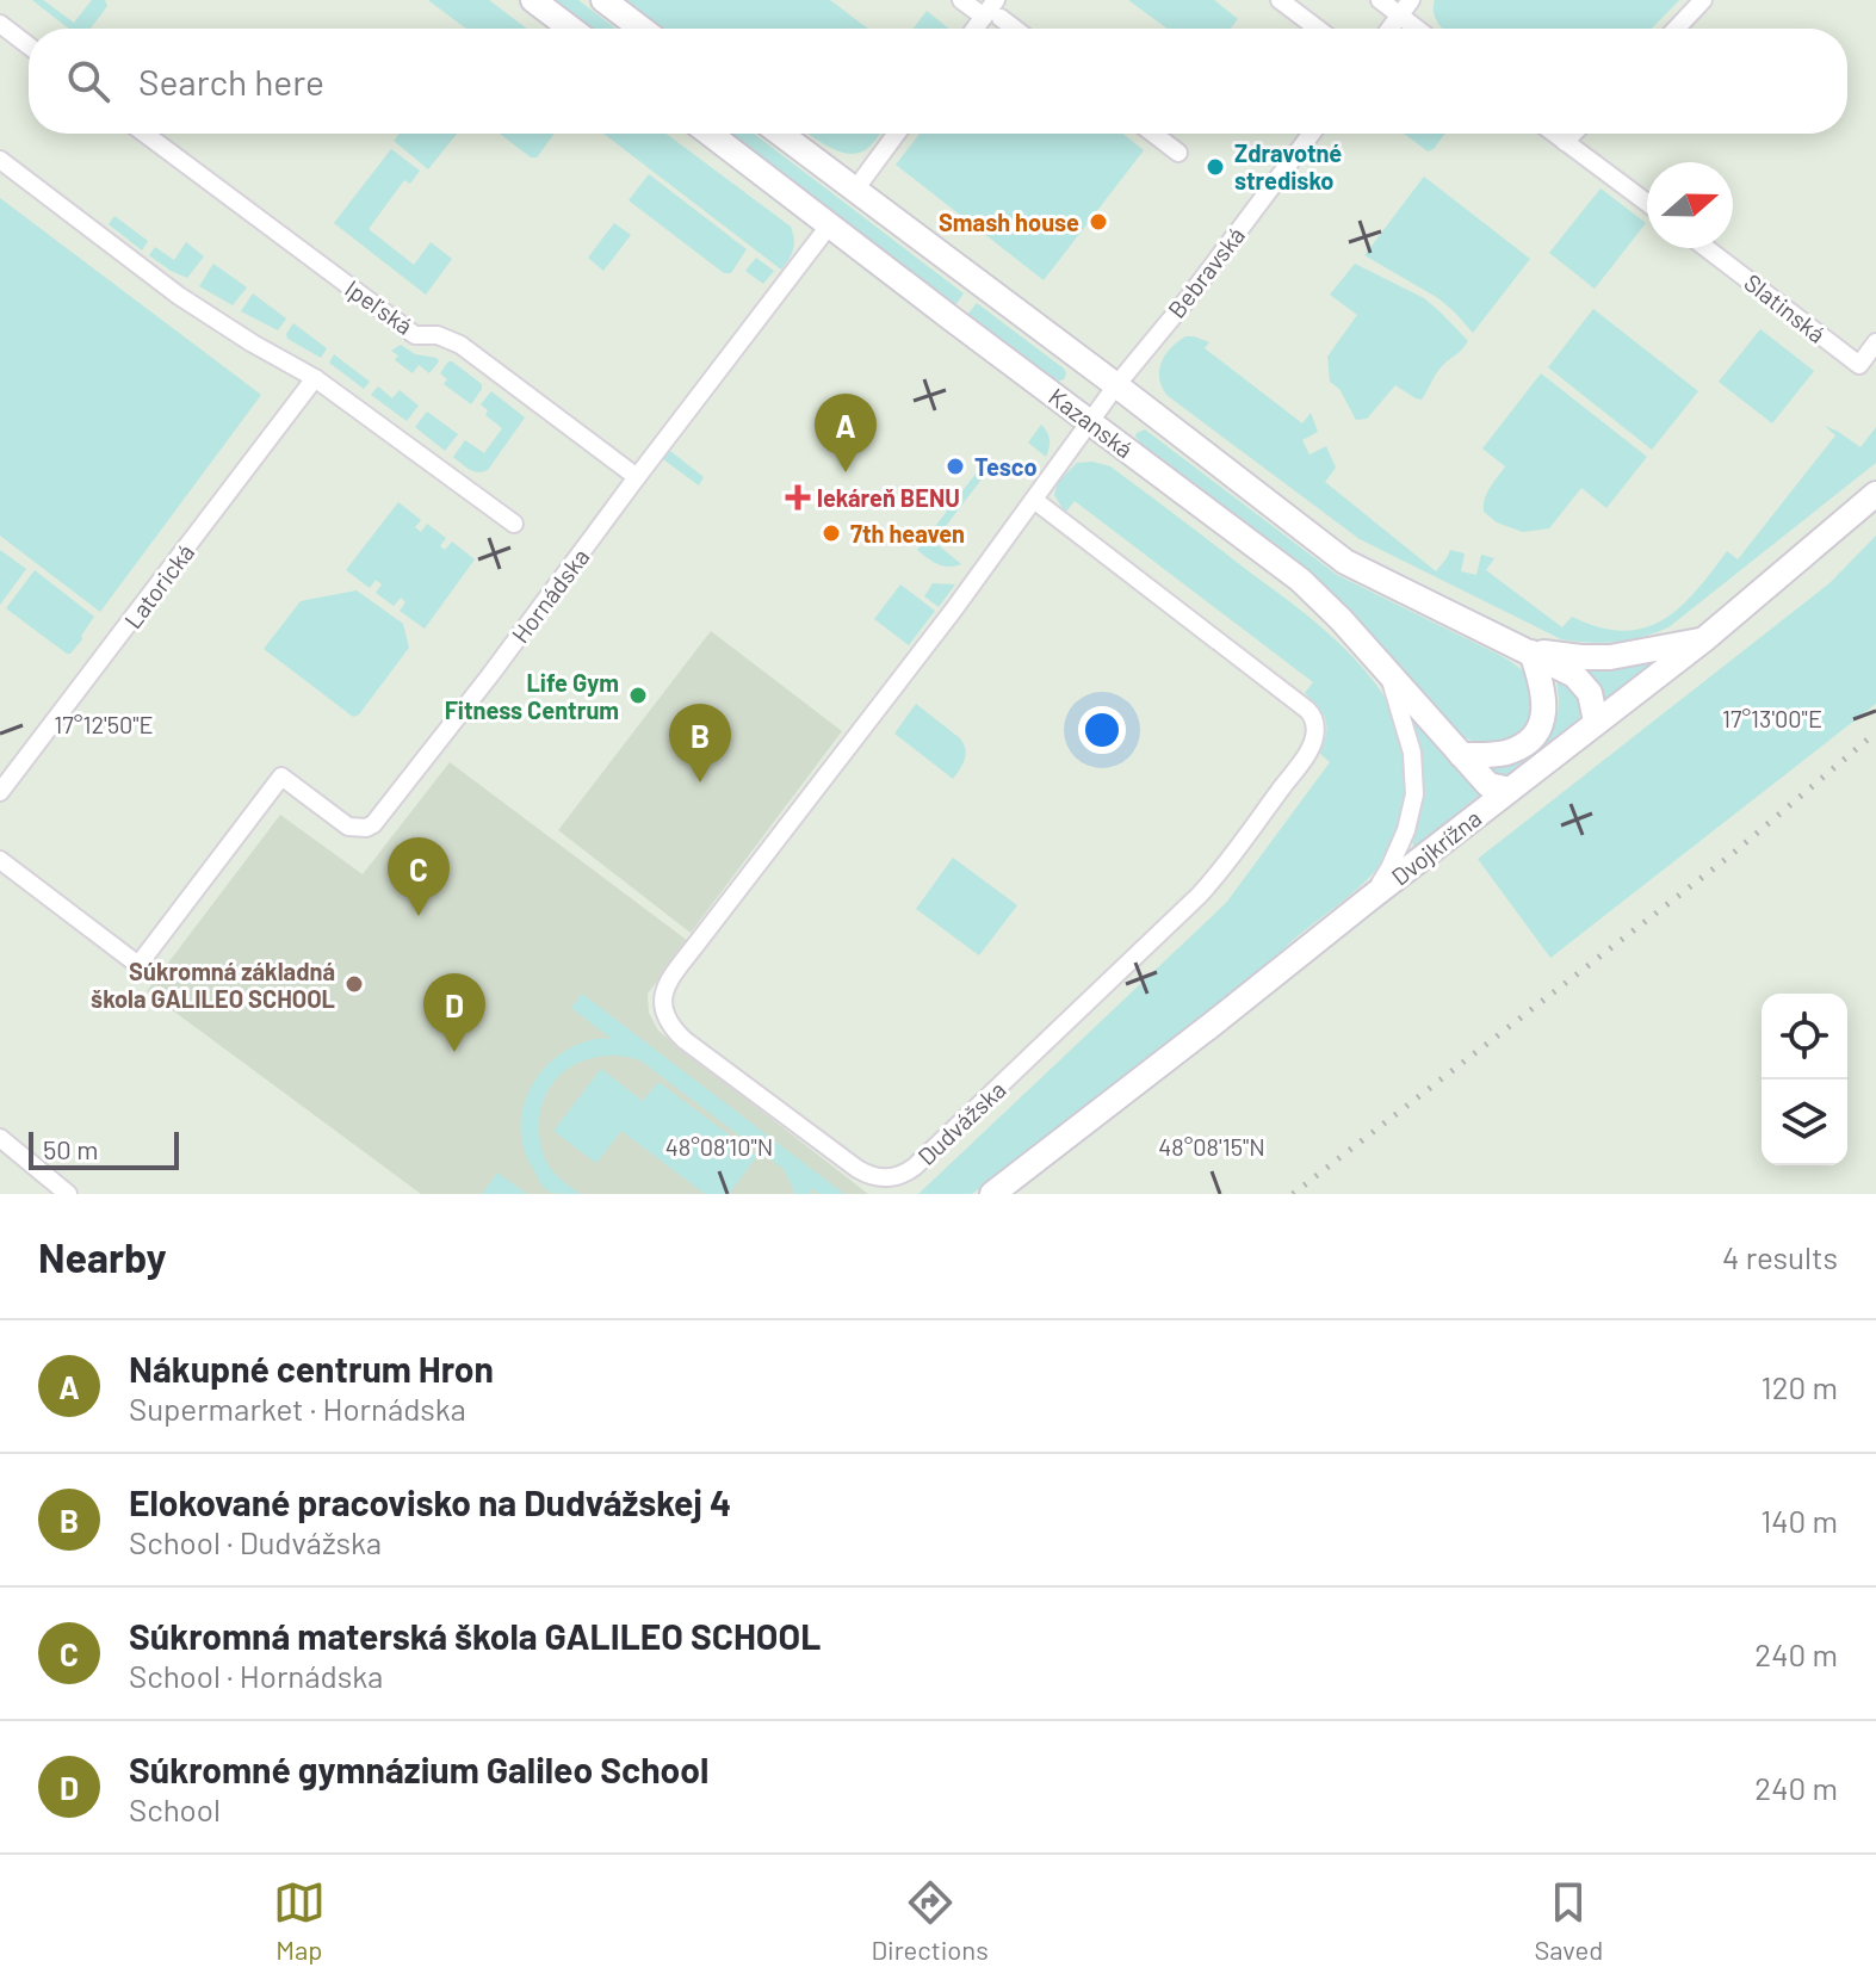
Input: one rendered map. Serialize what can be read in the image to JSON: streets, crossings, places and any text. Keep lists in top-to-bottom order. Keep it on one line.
{"streets":{"main road":["Kazanská","Dvojkrížna"],"street":["Bebravská","Ipeľská","Slatinská","Latorická","Hornádska","Dudvážska"]},"crossings":[["Bebravská","Kazanská"],["Bebravská","Dudvážska"],["Ipeľská","Hornádska"],["Kazanská","Hornádska"],["Kazanská","Dvojkrížna"],["Kazanská","Dudvážska"]],"places":{"other":["Zdravotné stredisko","Smash house","Tesco","7th heaven","Life Gym Fitness Centrum","Súkromná základná škola GALILEO SCHOOL"],"health":["lekáreň BENU"]},"scale_bar":"50 m","north":"right","page":{"search":"Search here","pins":["A","B","C","D"],"scale":"50 m","heading":["Nearby","4 results"],"list":[{"mark":"A","name":"Nákupné centrum Hron","note":"Supermarket · Hornádska","value":"120 m"},{"mark":"B","name":"Elokované pracovisko na Dudvážskej 4","note":"School · Dudvážska","value":"140 m"},{"mark":"C","name":"Súkromná materská škola GALILEO SCHOOL","note":"School · Hornádska","value":"240 m"},{"mark":"D","name":"Súkromné gymnázium Galileo School","note":"School","value":"240 m"}],"nav":["Map","Directions","Saved"]},"coordinates":["17°13'00\"E","17°12'50\"E","48°08'10\"N","48°08'15\"N"]}
